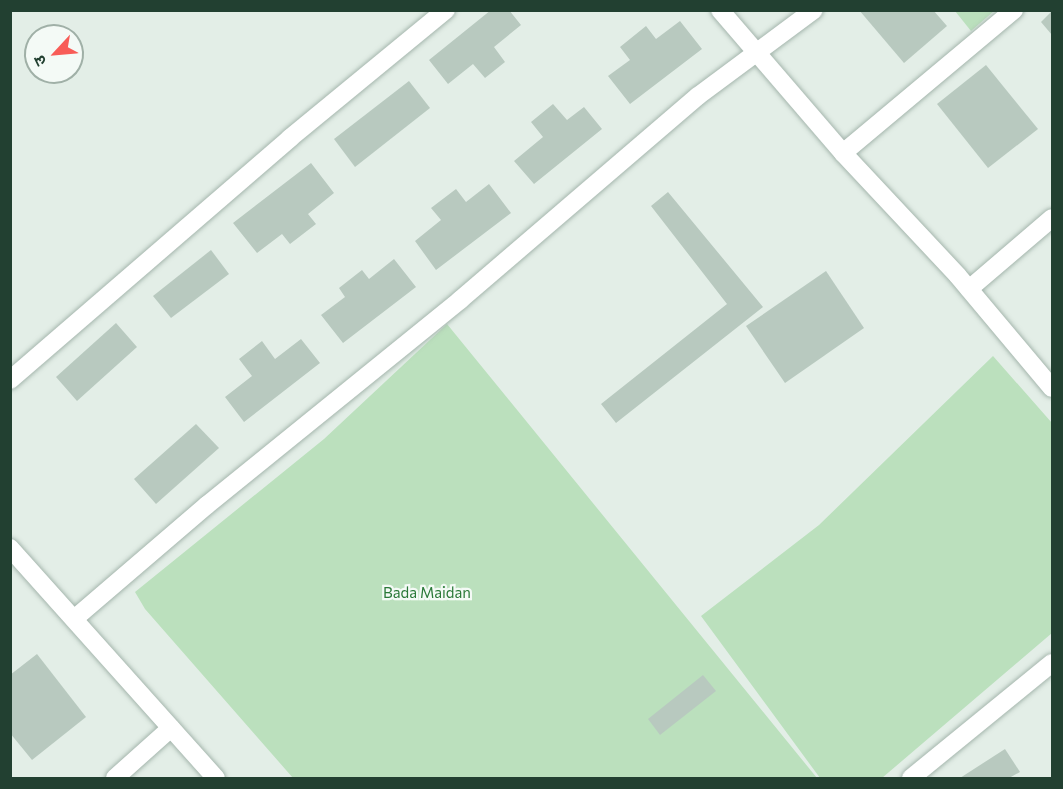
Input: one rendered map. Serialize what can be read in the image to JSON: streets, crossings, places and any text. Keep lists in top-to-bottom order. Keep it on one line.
{"parks":["Bada Maidan"],"north":"bottom left"}
